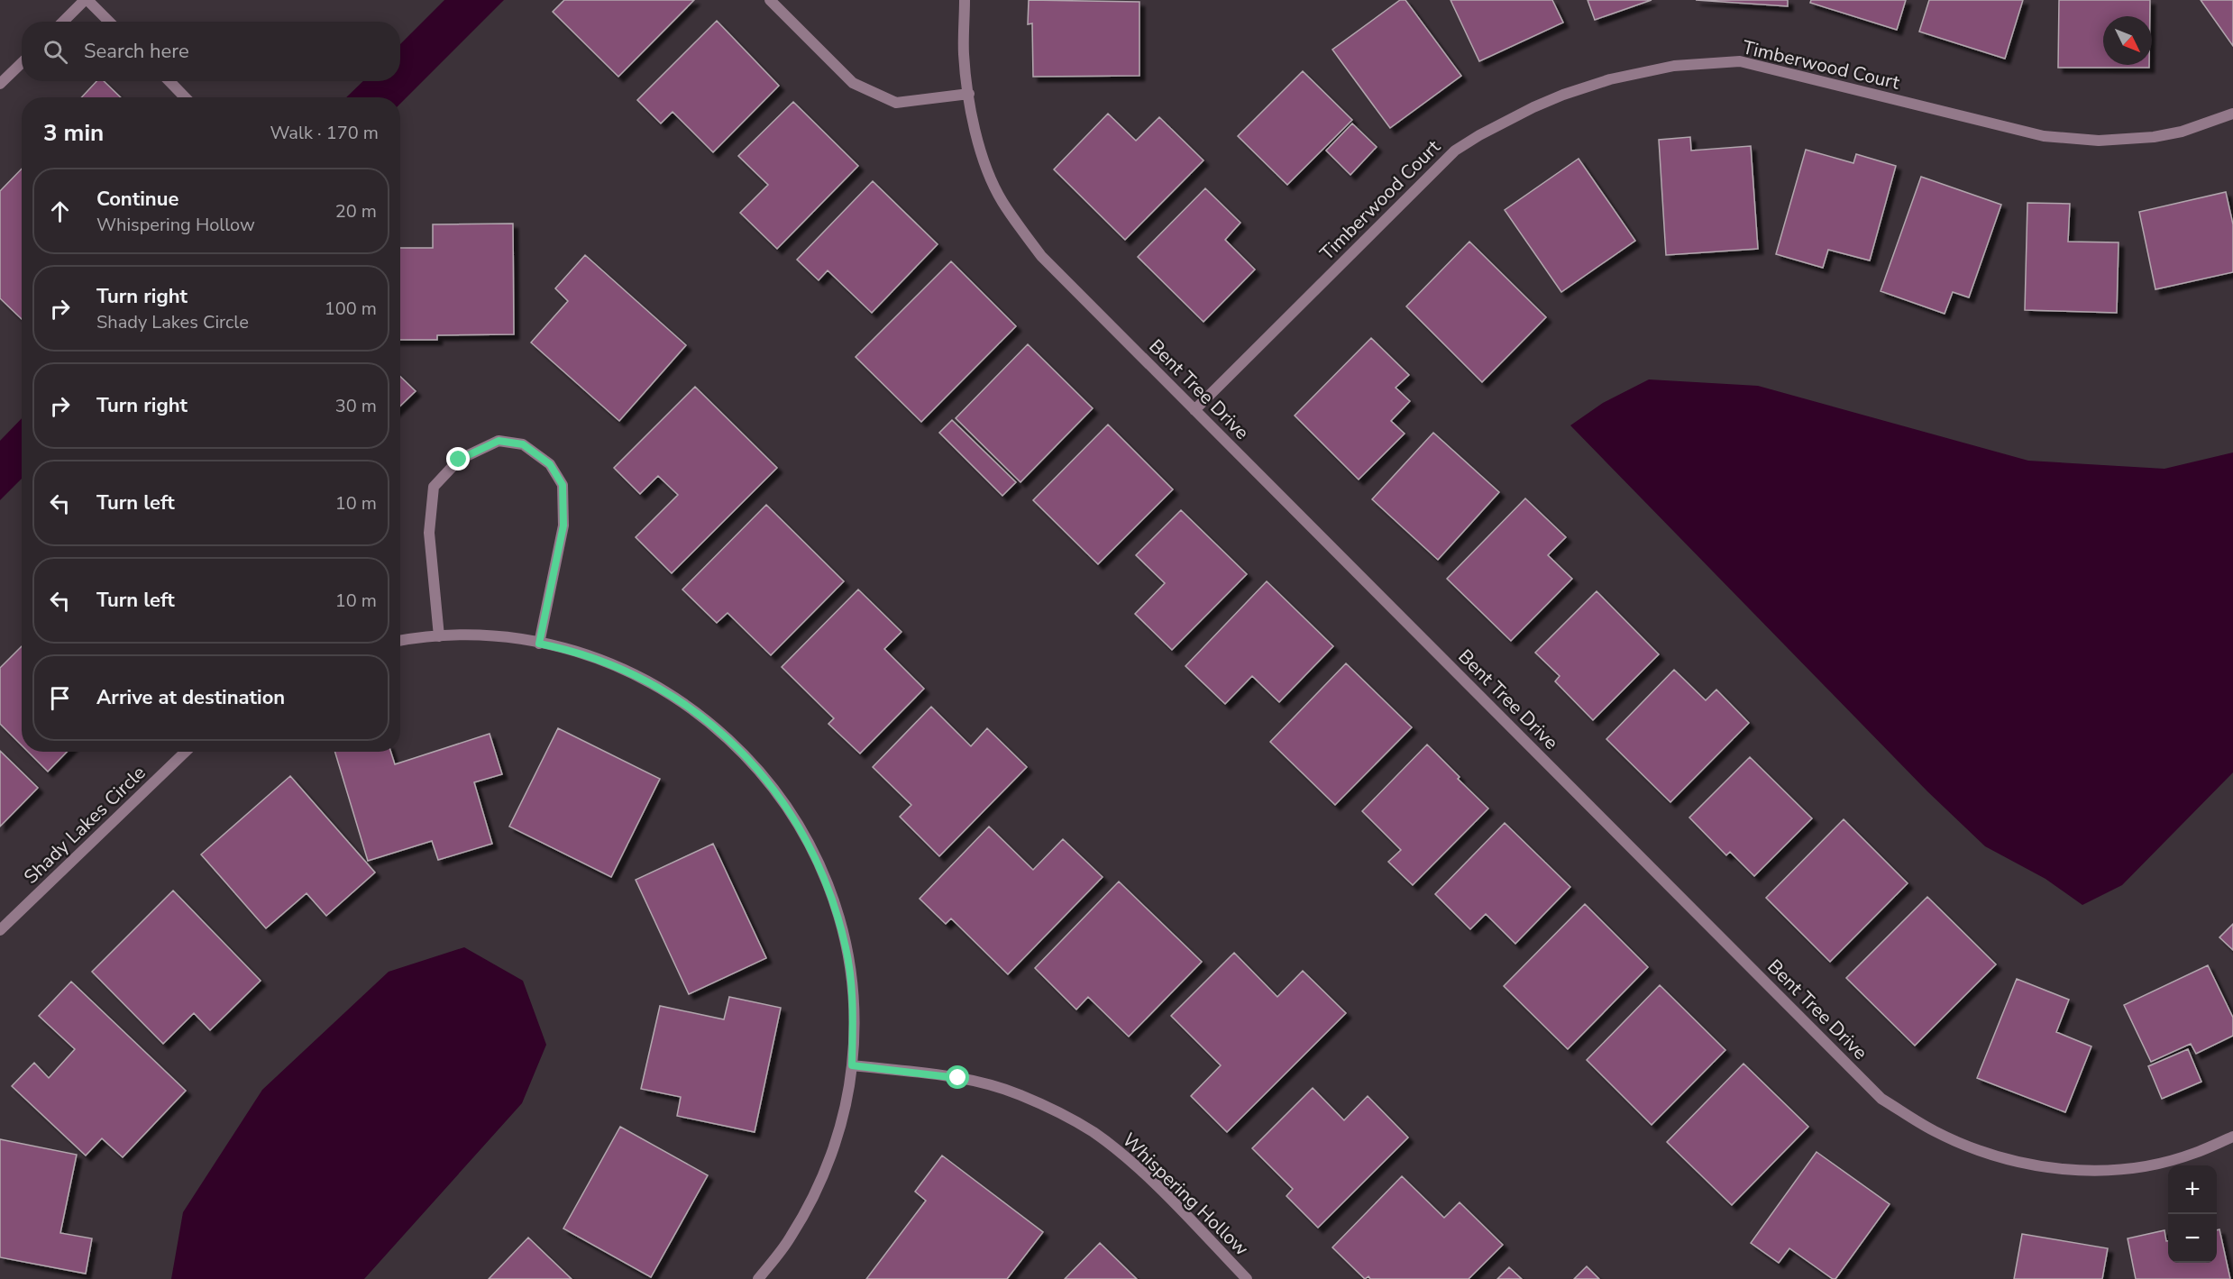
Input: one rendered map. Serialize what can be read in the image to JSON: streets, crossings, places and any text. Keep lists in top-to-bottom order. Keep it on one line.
{"streets":{"street":["Timberwood Court","Bent Tree Drive","Shady Lakes Circle","Whispering Hollow"]},"crossings":[["Timberwood Court","Bent Tree Drive"]],"north":"bottom right","page":{"search":"Search here","heading":["3 min","Walk · 170 m"],"list":[["Continue","Whispering Hollow","20 m"],["Turn right","Shady Lakes Circle","100 m"],["Turn right","30 m"],["Turn left","10 m"],["Turn left","10 m"],"Arrive at destination"],"map_buttons":["+","−"]}}
